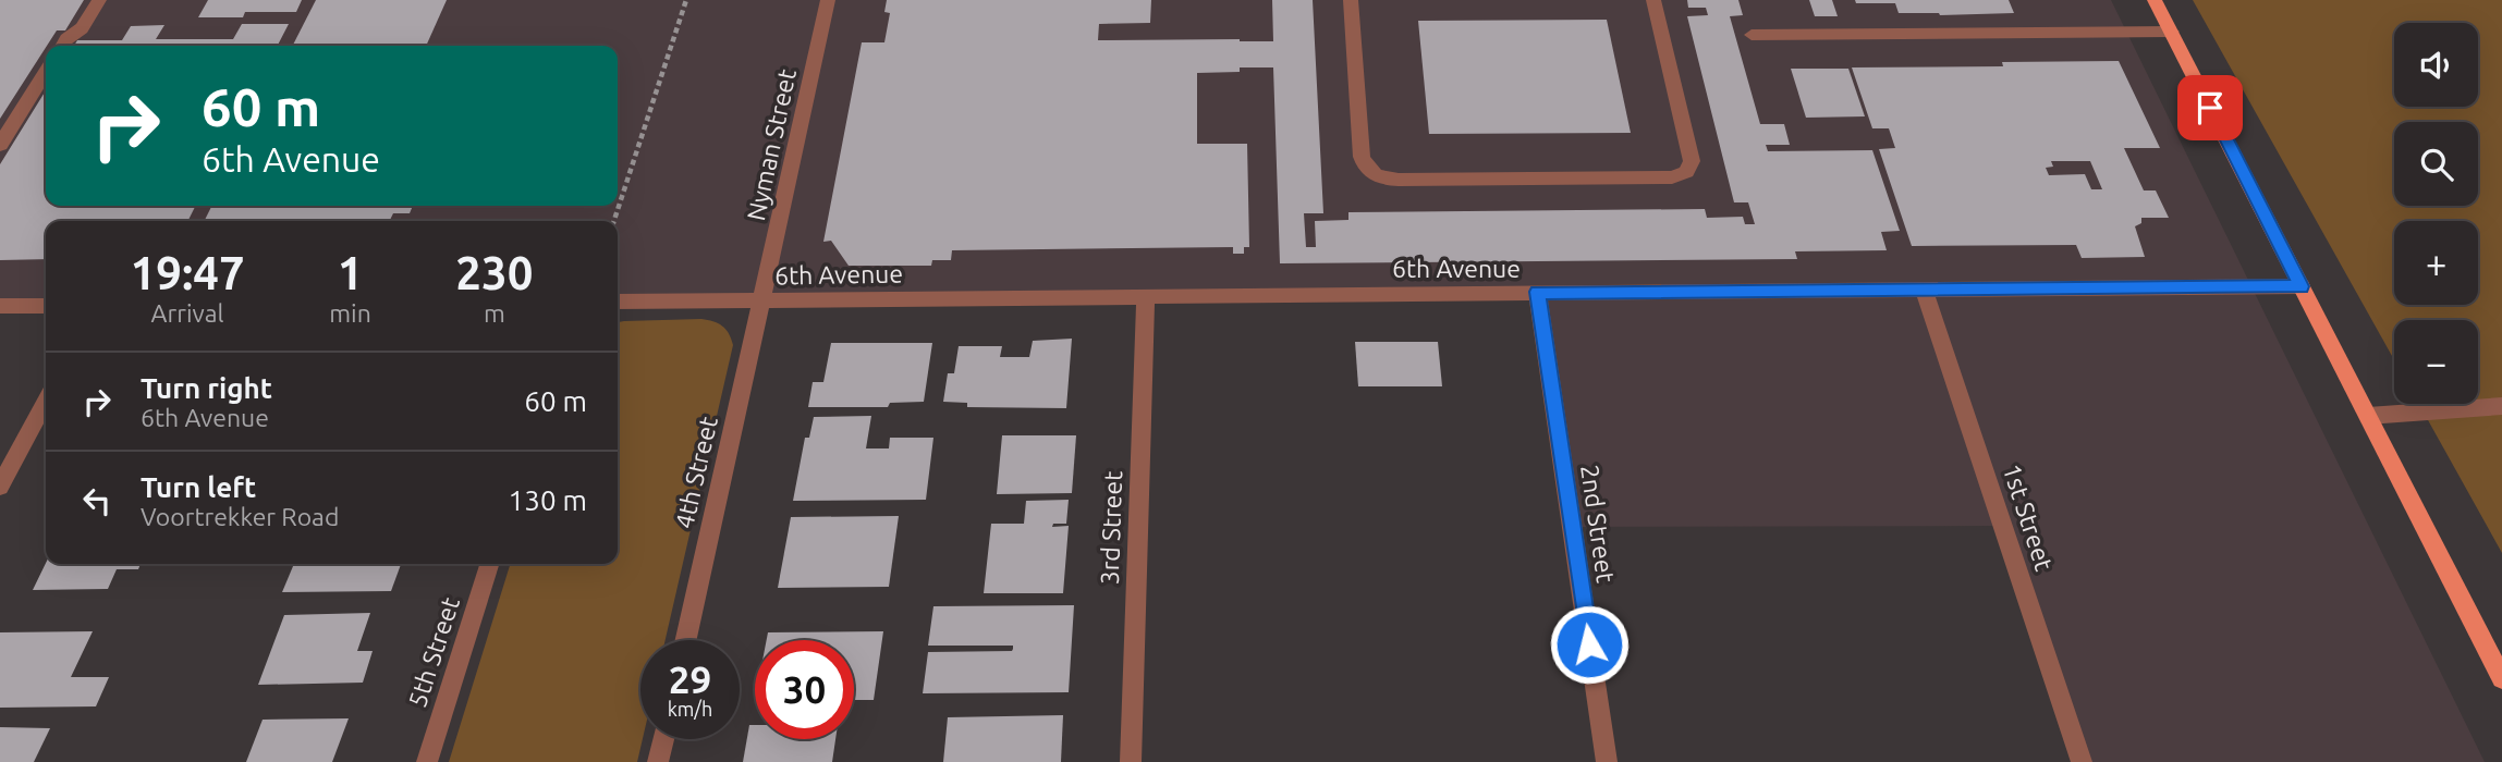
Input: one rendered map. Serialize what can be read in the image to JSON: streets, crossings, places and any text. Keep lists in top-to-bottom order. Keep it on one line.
{"streets":{"street":["Nyman Street","6th Avenue","4th Street","1st Street","2nd Street","3rd Street","5th Street"]},"crossings":[["Nyman Street","6th Avenue"],["Nyman Street","4th Street"],["6th Avenue","4th Street"],["6th Avenue","1st Street"],["6th Avenue","2nd Street"],["6th Avenue","3rd Street"]],"page":{"map_buttons":["+","−"],"turn":["60 m","6th Avenue"],"eta":["19:47","Arrival","1","min","230","m"],"list":[{"name":"Turn right","note":"6th Avenue","value":"60 m"},{"name":"Turn left","note":"Voortrekker Road","value":"130 m"}],"speed":"29 km/h","limit":"30"}}
